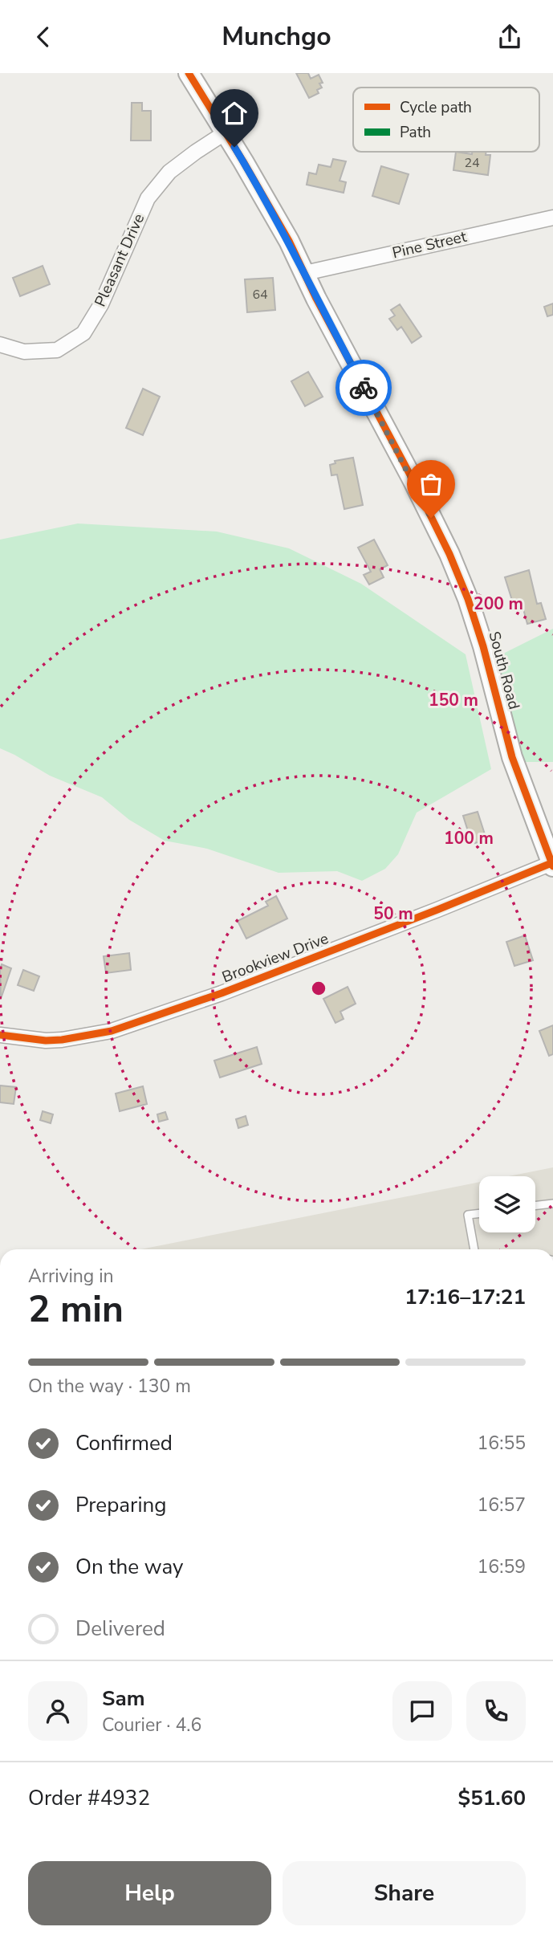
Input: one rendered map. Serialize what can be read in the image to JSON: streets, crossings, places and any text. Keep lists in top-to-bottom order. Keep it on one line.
{"streets":{"street":["Pine Street","Pleasant Drive","South Road","Brookview Drive"]},"crossings":[["Pine Street","South Road"],["Pleasant Drive","South Road"],["South Road","Brookview Drive"]],"house_numbers":["24","64"],"legend":["Cycle path","Path"],"page":{"header":"Munchgo","heading":["2 min","Arriving in","17:16–17:21"],"panel":["Sam","Courier · 4.6","Order #4932","$51.60"],"bar":"On the way · 130 m","list":[["Confirmed","16:55"],["Preparing","16:57"],["On the way","16:59"],"Delivered"],"buttons":["Help","Share"]},"rings":["200 m","150 m","100 m","50 m"]}
